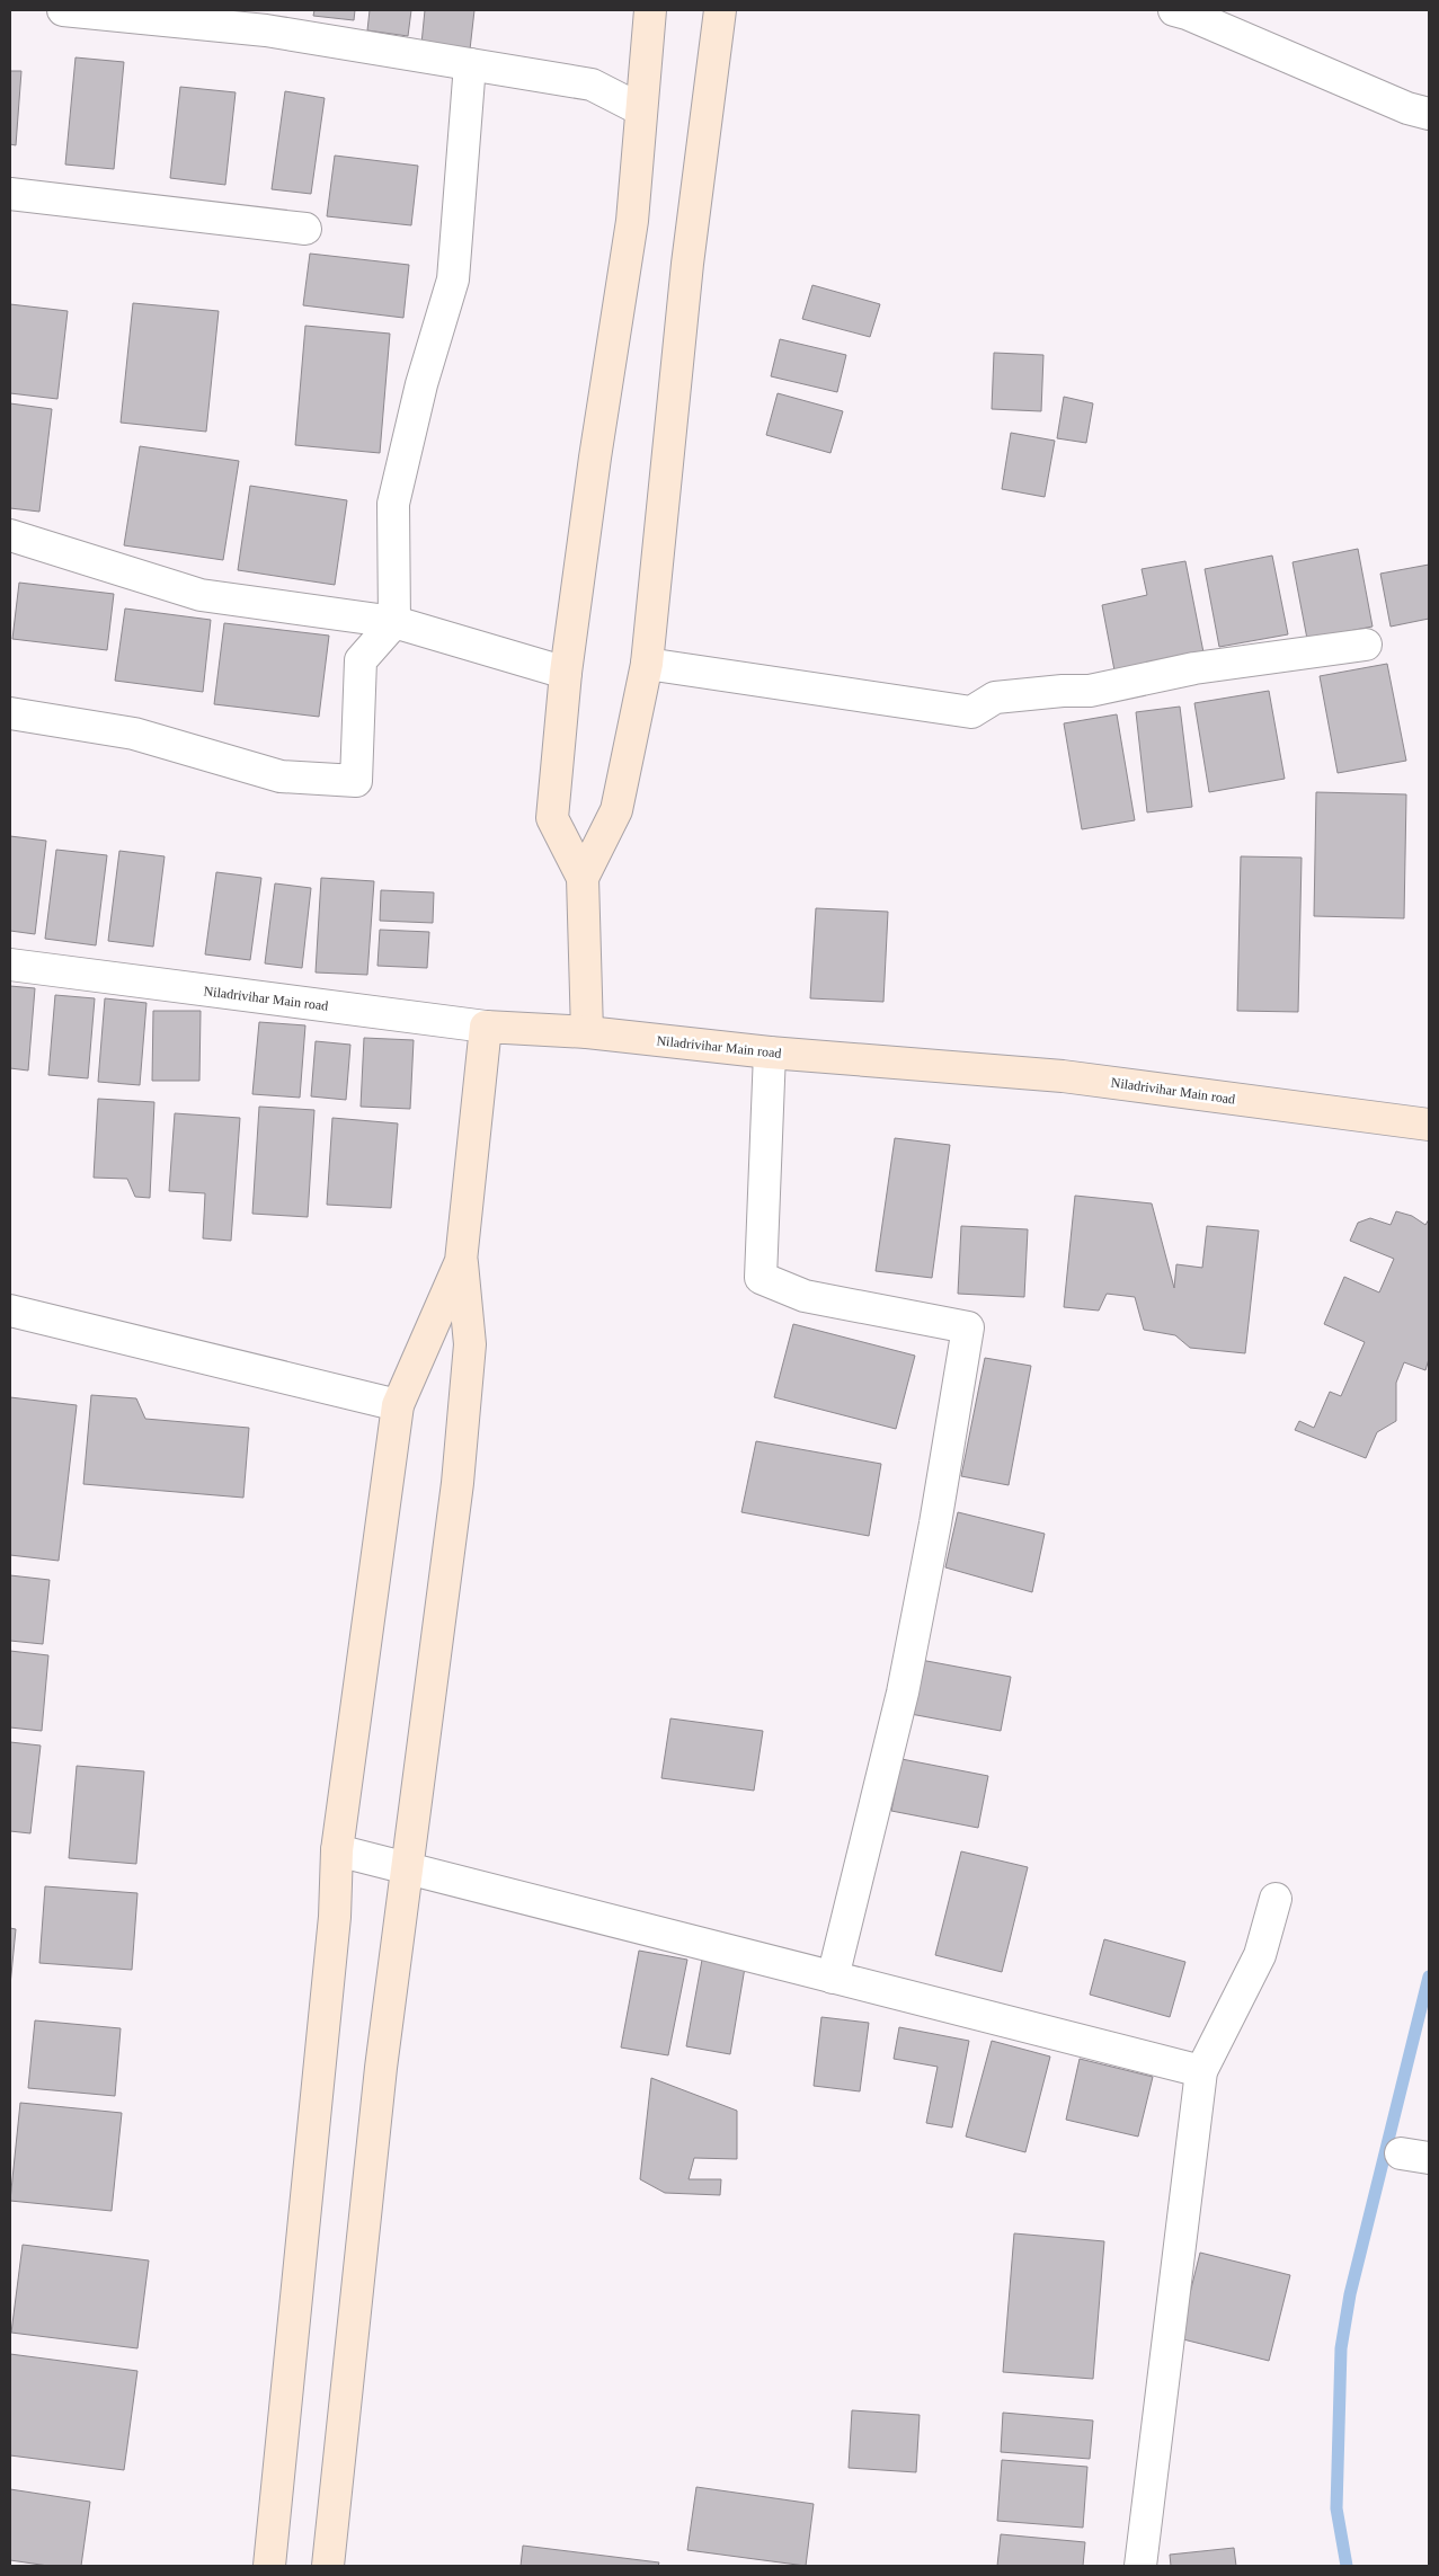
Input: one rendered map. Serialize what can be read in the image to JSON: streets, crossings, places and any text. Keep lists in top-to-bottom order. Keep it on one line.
{"streets":{"street":["Niladrivihar Main road"]}}
